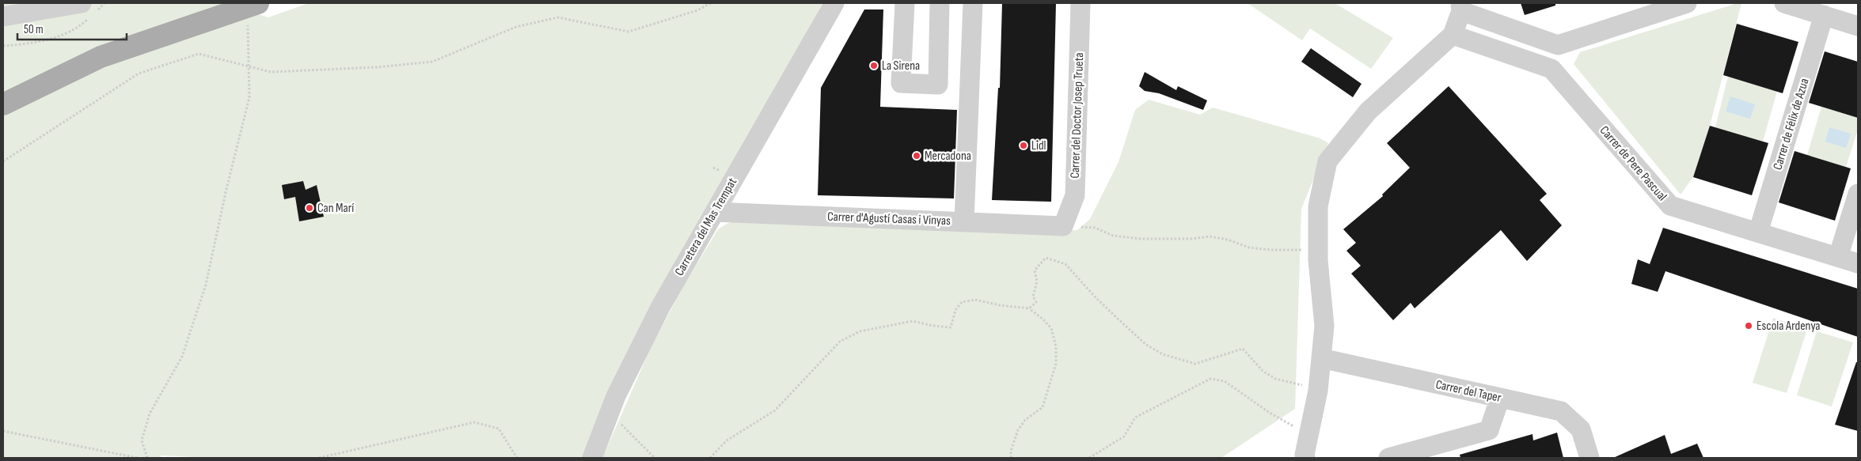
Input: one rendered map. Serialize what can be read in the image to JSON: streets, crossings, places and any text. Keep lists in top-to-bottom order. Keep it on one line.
{"streets":{"street":["Carrer del Doctor Josep Trueta","Carrer de Félix de Azua","Carrer de Pere Pascual","Carrer d'Agustí Casas i Vinyas","Carretera del Mas Trempat","Carrer del Taper"]},"crossings":[["Carrer del Doctor Josep Trueta","Carrer d'Agustí Casas i Vinyas"],["Carrer de Félix de Azua","Carrer de Pere Pascual"],["Carrer d'Agustí Casas i Vinyas","Carretera del Mas Trempat"]],"places":["La Sirena","Lidl","Mercadona","Can Marí","Escola Ardenya"],"scale_bar":"50 m"}
